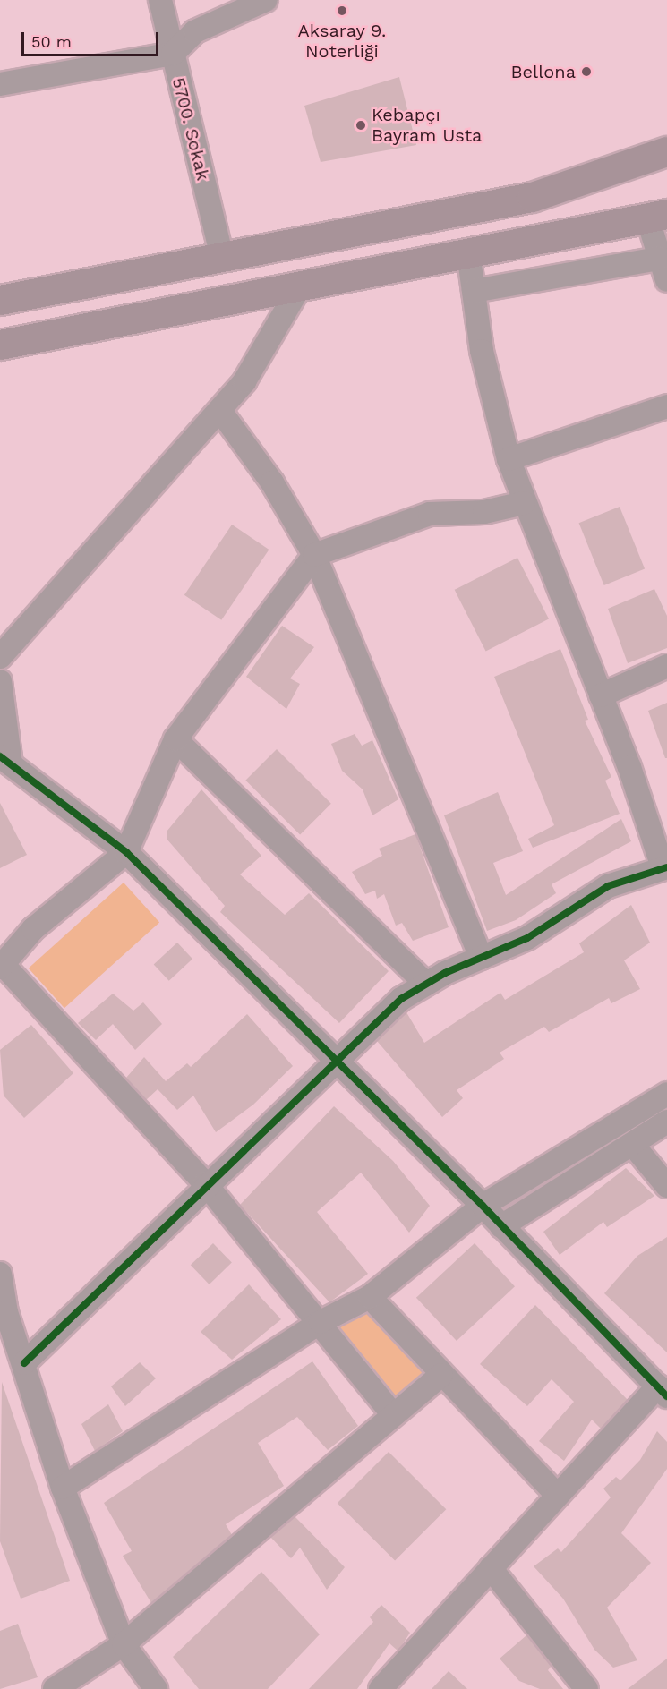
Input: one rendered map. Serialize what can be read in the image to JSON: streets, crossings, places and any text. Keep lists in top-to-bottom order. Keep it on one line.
{"streets":{"street":["5700. Sokak"]},"places":["Aksaray 9. Noterliği","Bellona","Kebapçı Bayram Usta"],"scale_bar":"50 m"}
